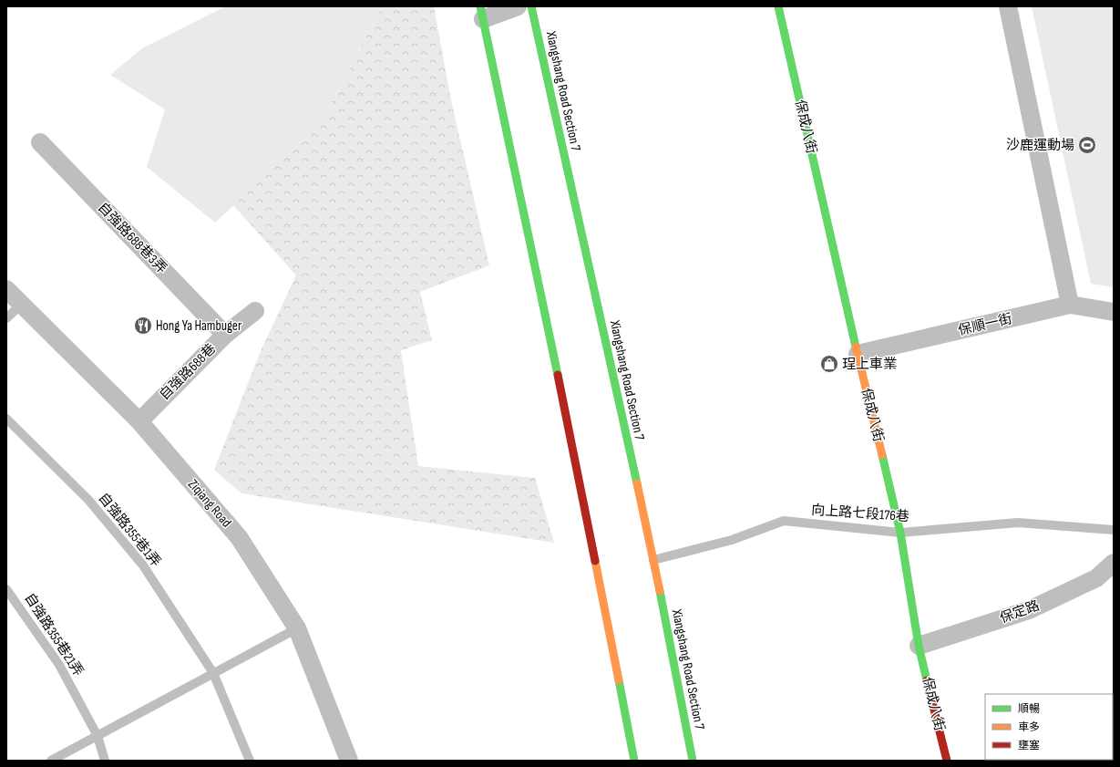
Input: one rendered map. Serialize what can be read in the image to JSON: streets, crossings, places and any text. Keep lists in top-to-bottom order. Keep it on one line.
{"streets":{"main road":["Xiangshang Road Section 7","保成八街"],"street":["自強路688巷3弄","保順一街","自強路688巷","Ziqiang Road","保定路"],"lane":["向上路七段176巷","自強路355巷1弄","自強路355巷21弄"]},"crossings":[["Xiangshang Road Section 7","向上路七段176巷"],["保成八街","保順一街"],["保成八街","向上路七段176巷"],["保成八街","保定路"],["自強路688巷3弄","自強路688巷"],["自強路688巷","Ziqiang Road"]],"places":{"sports":["沙鹿運動場"],"restaurant":["Hong Ya Hambuger"],"shop":["珵上車業"]},"legend":["順暢","車多","壅塞"]}
